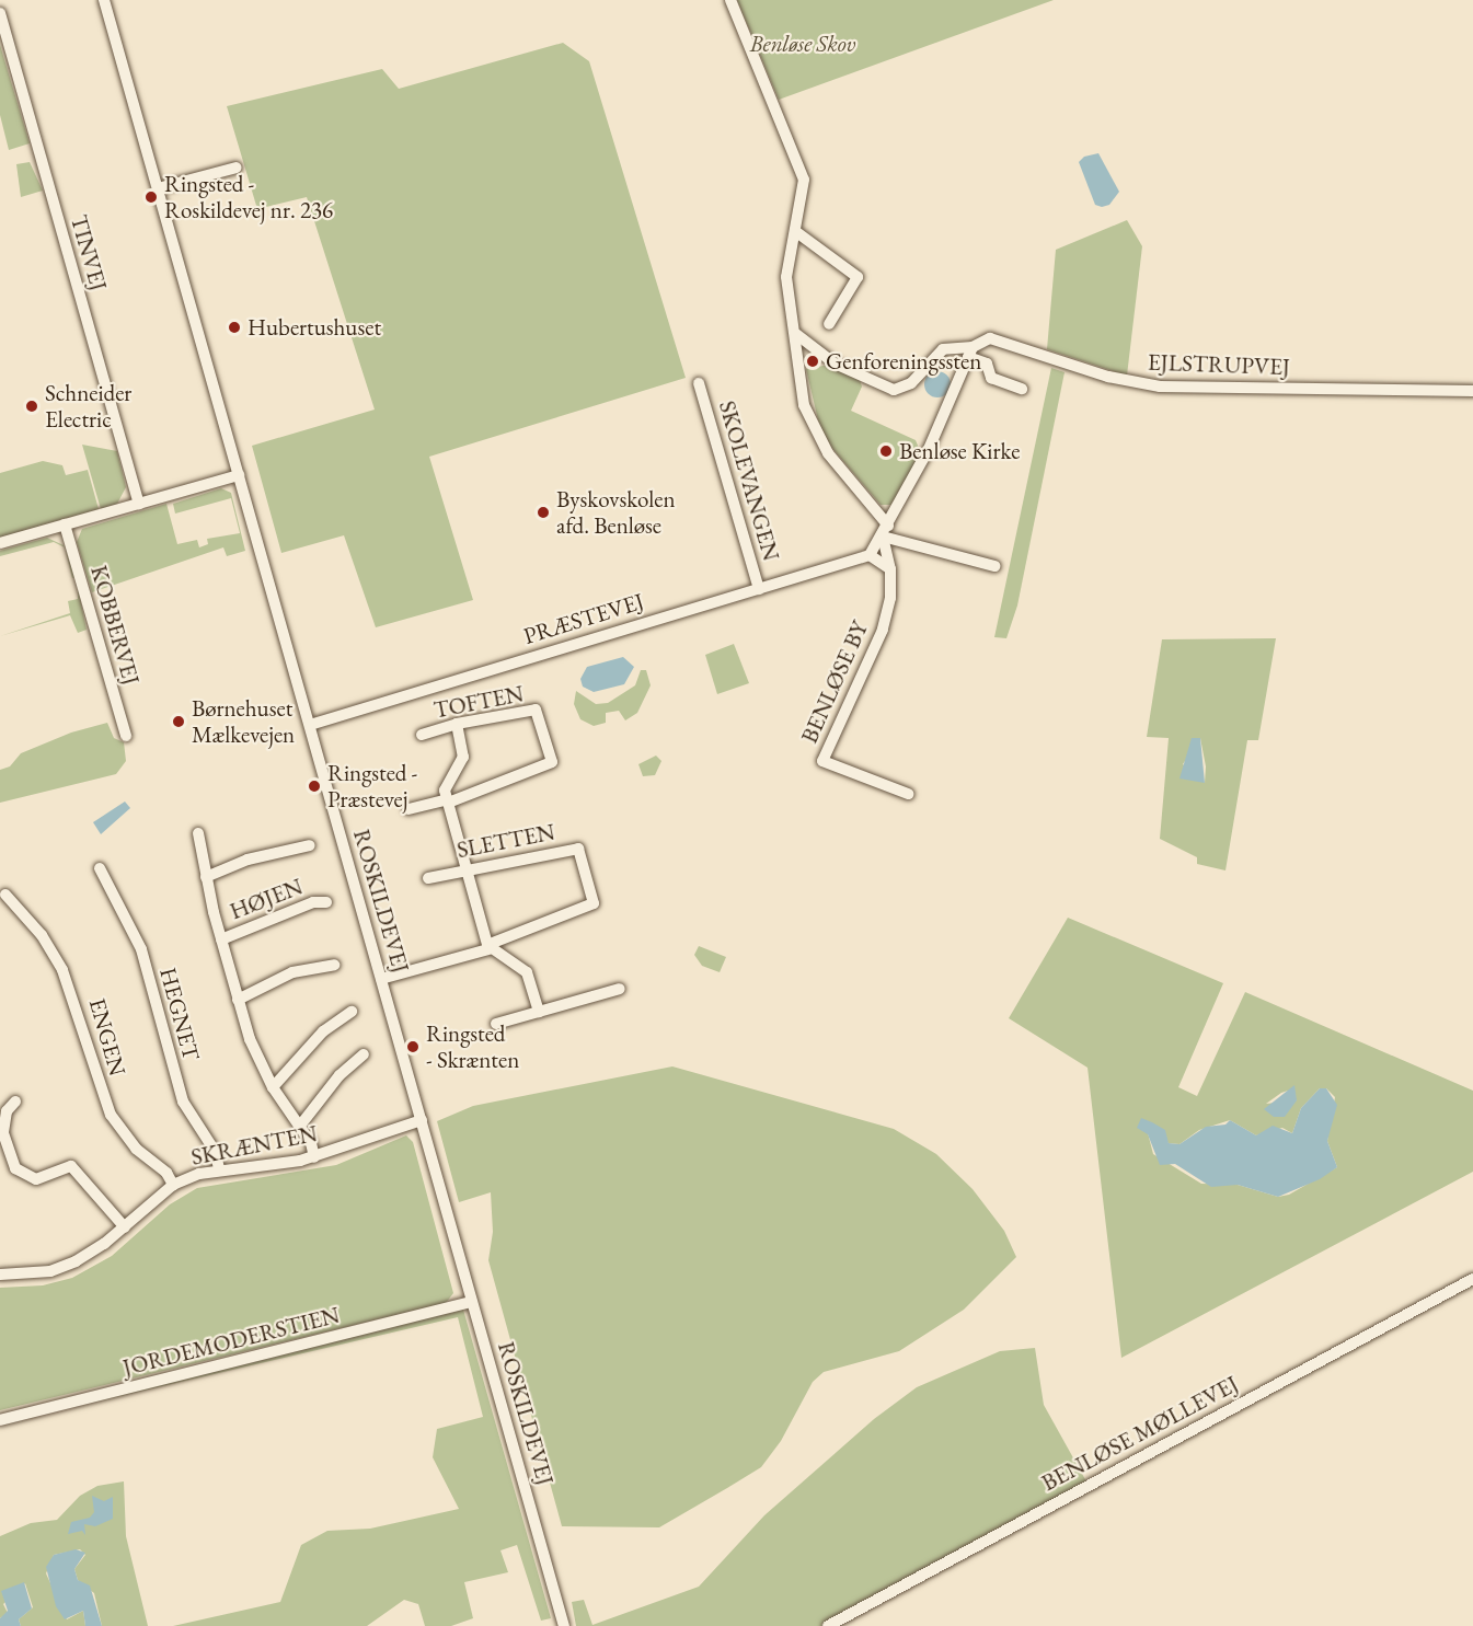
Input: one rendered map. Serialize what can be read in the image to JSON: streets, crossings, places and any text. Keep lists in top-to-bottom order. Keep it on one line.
{"streets":{"street":["TINVEJ","EJLSTRUPVEJ","SKOLEVANGEN","PRÆSTEVEJ","KOBBERVEJ","BENLØSE BY","TOFTEN","SLETTEN","HØJEN","ROSKILDEVEJ","HEGNET","ENGEN","SKRÆNTEN","JORDEMODERSTIEN","BENLØSE MØLLEVEJ"]},"crossings":[["SKOLEVANGEN","PRÆSTEVEJ"],["PRÆSTEVEJ","ROSKILDEVEJ"],["SLETTEN","ROSKILDEVEJ"],["HØJEN","SKRÆNTEN"],["ROSKILDEVEJ","SKRÆNTEN"],["ROSKILDEVEJ","JORDEMODERSTIEN"],["HEGNET","SKRÆNTEN"],["ENGEN","SKRÆNTEN"]],"parks":["Benløse Skov"],"places":["Ringsted - Roskildevej nr. 236","Hubertushuset","Genforeningssten","Schneider Electric","Benløse Kirke","Byskovskolen afd. Benløse","Børnehuset Mælkevejen","Ringsted - Præstevej","Ringsted - Skrænten"]}
